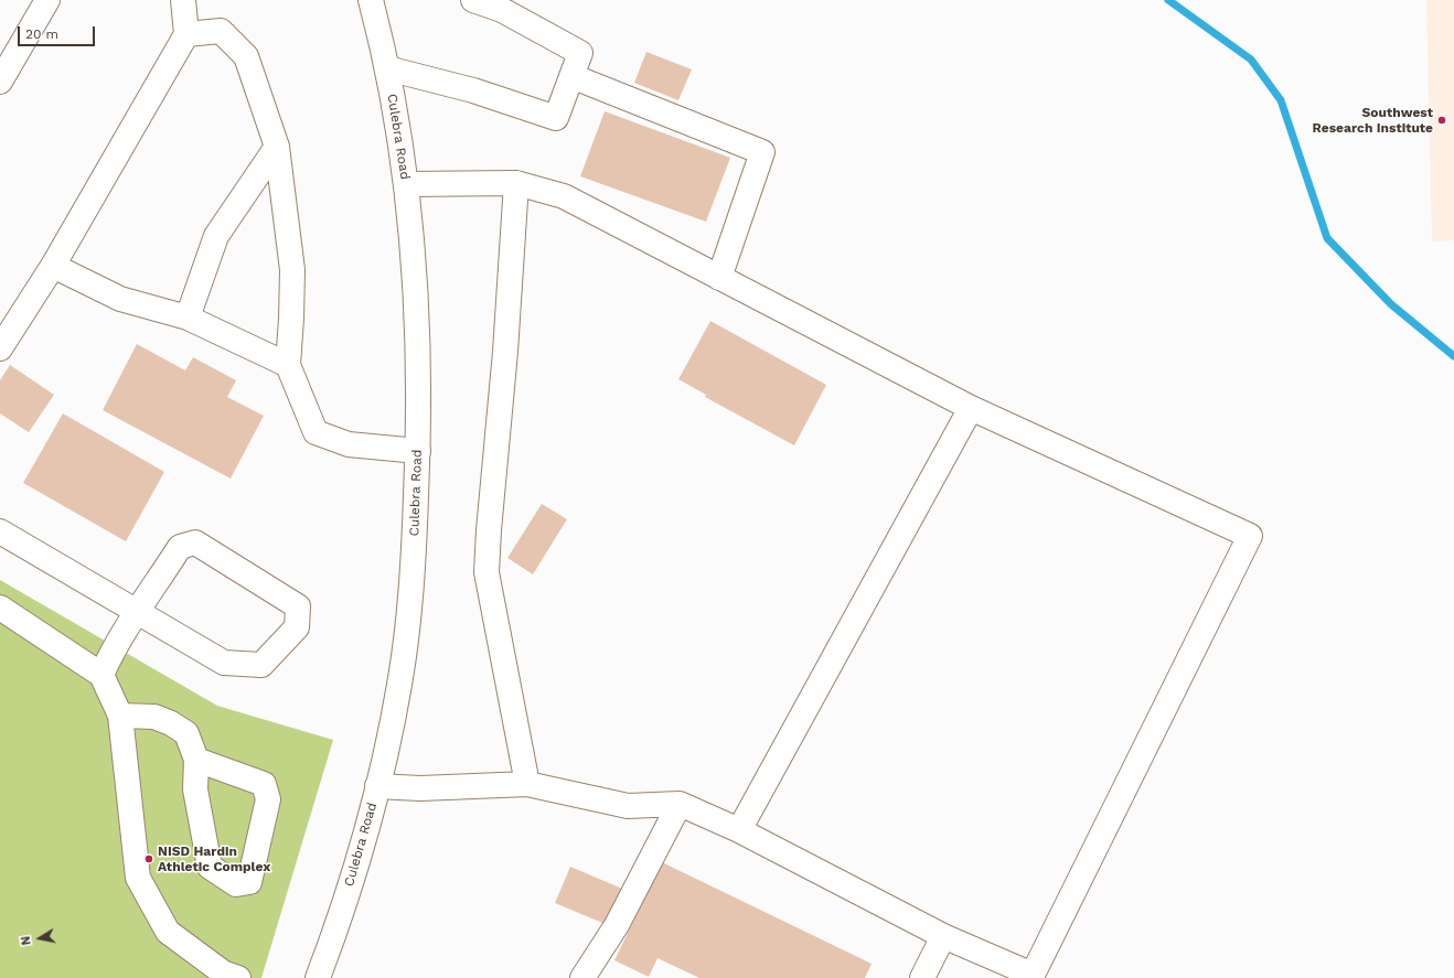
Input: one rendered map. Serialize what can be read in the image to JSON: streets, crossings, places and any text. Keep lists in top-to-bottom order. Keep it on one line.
{"streets":{"main road":["Culebra Road"]},"places":["Southwest Research Institute","NISD Hardin Athletic Complex"],"scale_bar":"20 m","north":"left"}
